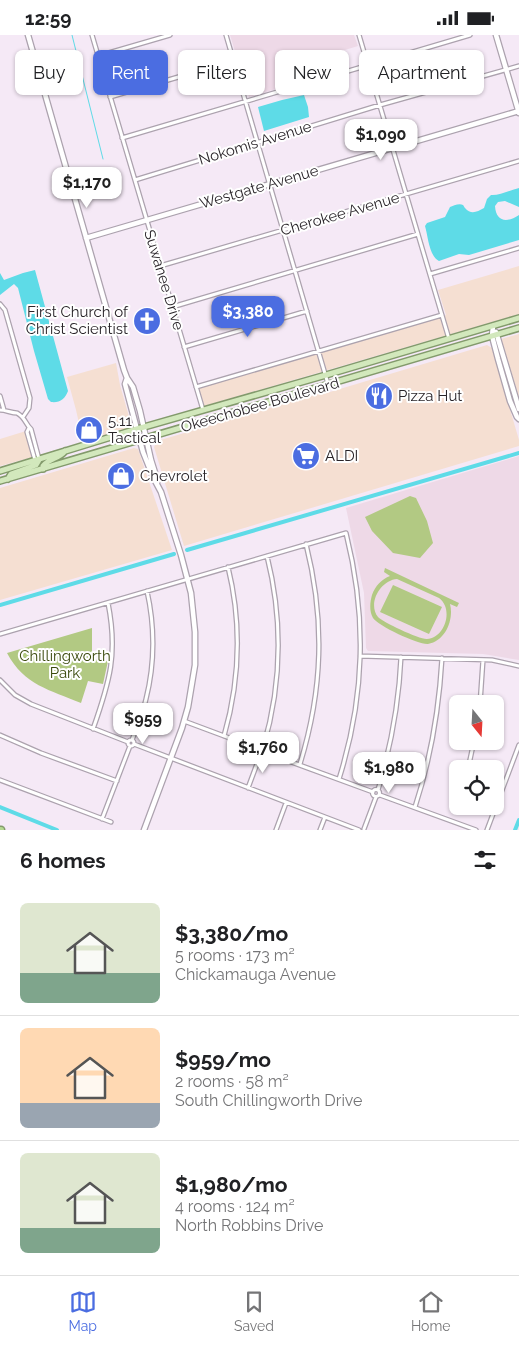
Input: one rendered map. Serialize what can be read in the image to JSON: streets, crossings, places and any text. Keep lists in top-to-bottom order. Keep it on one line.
{"streets":{"main road":["Okeechobee Boulevard"],"street":["Nokomis Avenue","Westgate Avenue","Cherokee Avenue","Suwanee Drive"]},"crossings":[["Nokomis Avenue","Suwanee Drive"],["Westgate Avenue","Suwanee Drive"],["Cherokee Avenue","Suwanee Drive"],["Suwanee Drive","Okeechobee Boulevard"]],"parks":["Chillingworth Park"],"places":{"church":["First Church of Christ Scientist"],"restaurant":["Pizza Hut"],"shop":["5.11 Tactical","Chevrolet"],"supermarket":["ALDI"]},"north":"bottom","page":{"status":"12:59","chip":["Buy","Rent","Filters","New","Apartment"],"price":["$1,090","$1,170","$3,380","$959","$1,760","$1,980"],"heading":"6 homes","list":[{"name":"$3,380/mo","note":"5 rooms · 173 m² · Chickamauga Avenue"},{"name":"$959/mo","note":"2 rooms · 58 m² · South Chillingworth Drive"},{"name":"$1,980/mo","note":"4 rooms · 124 m² · North Robbins Drive"}],"tabs":["Map","Saved","Home"]}}
